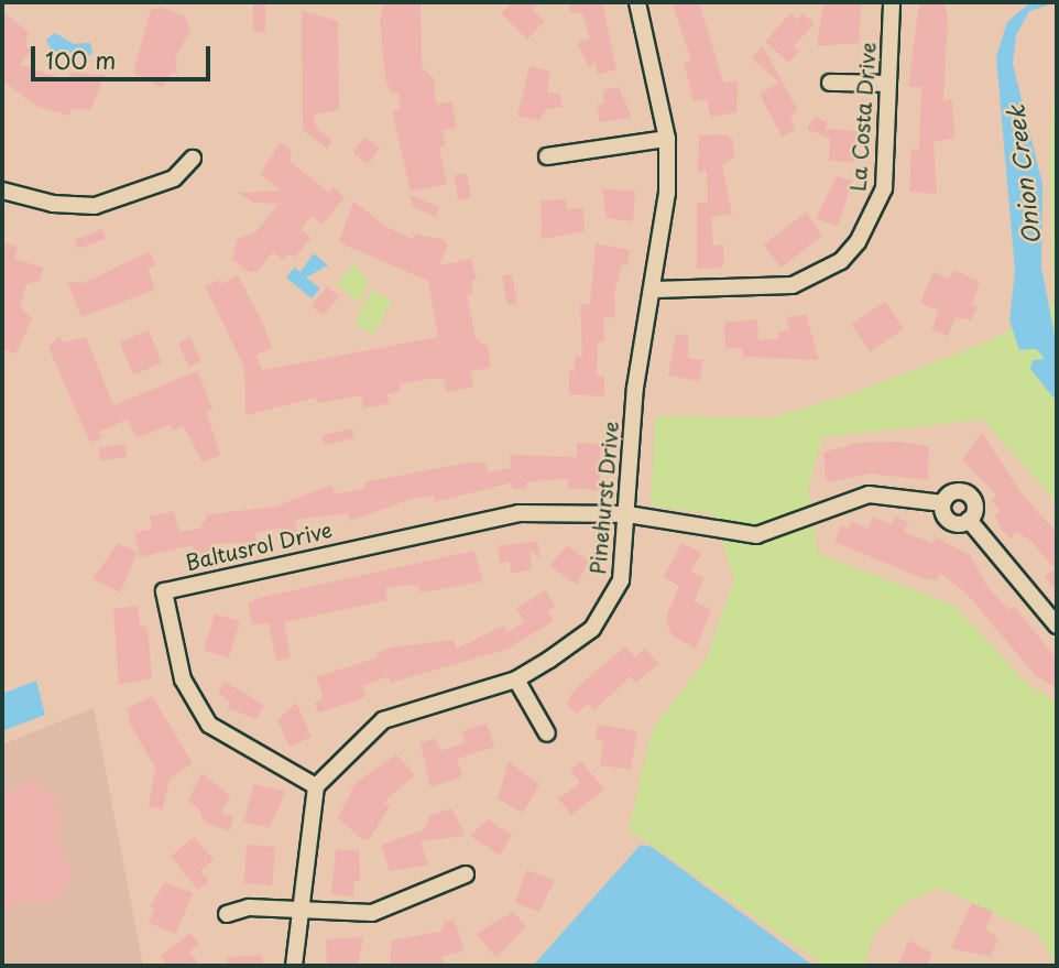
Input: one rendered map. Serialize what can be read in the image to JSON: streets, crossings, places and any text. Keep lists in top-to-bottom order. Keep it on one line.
{"streets":{"street":["La Costa Drive","Pinehurst Drive","Baltusrol Drive"]},"crossings":[["La Costa Drive","Pinehurst Drive"],["Pinehurst Drive","Baltusrol Drive"]],"water":["Onion Creek"],"scale_bar":"100 m"}
